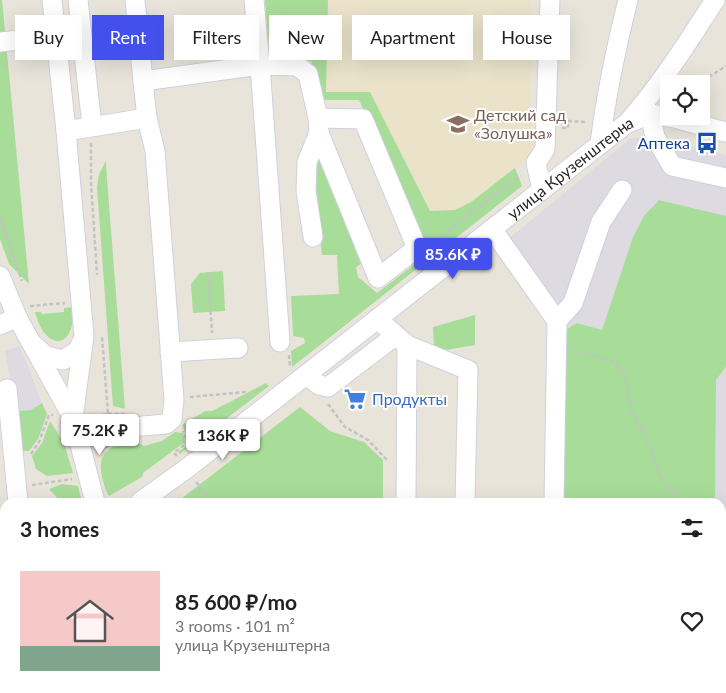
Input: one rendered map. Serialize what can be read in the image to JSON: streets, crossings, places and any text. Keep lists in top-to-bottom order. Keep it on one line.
{"streets":{"street":["улица Крузенштерна"]},"places":{"school or university":["Детский сад «Золушка»"],"bus stop":["Аптека"],"supermarket":["Продукты"]},"page":{"chip":["Buy","Rent","Filters","New","Apartment","House"],"price":["85.6K ₽","75.2K ₽","136K ₽"],"heading":"3 homes","list":[{"name":"85 600 ₽/mo","note":"3 rooms · 101 m² · улица Крузенштерна"}]}}
